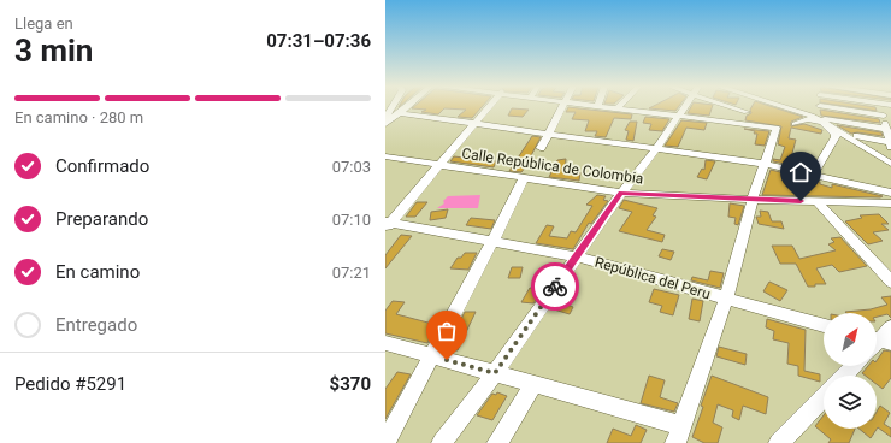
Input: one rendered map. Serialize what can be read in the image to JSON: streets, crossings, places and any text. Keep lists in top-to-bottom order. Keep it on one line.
{"streets":{"street":["Calle República de Colombia","República del Peru"]},"north":"top right","page":{"heading":["3 min","Llega en","07:31–07:36"],"panel":["Pedido #5291","$370"],"bar":"En camino · 280 m","list":[["Confirmado","07:03"],["Preparando","07:10"],["En camino","07:21"],"Entregado"]}}
